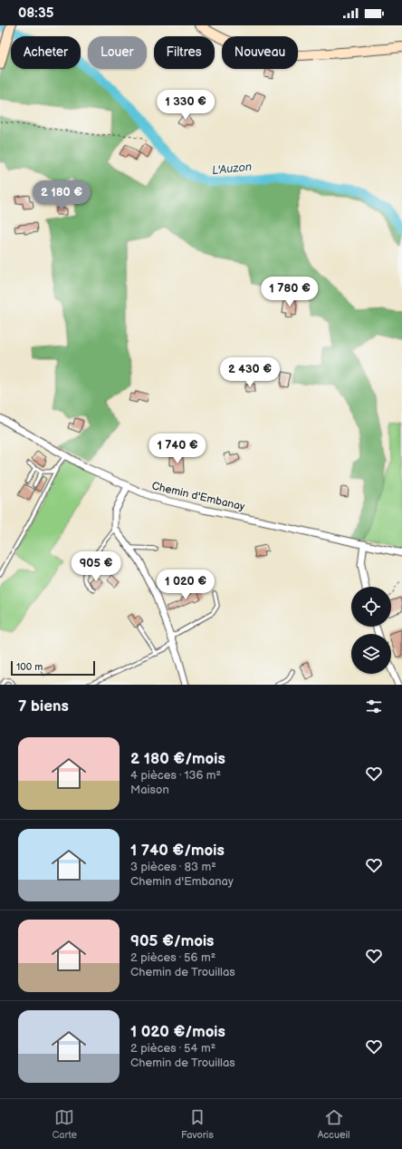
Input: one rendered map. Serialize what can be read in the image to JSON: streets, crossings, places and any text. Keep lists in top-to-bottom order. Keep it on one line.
{"streets":{"street":["Chemin d'Embanay"]},"water":["L'Auzon"],"scale_bar":"100 m","page":{"status":"08:35","chip":["Acheter","Louer","Filtres","Nouveau"],"price":["1 330 €","2 180 €","1 780 €","2 430 €","1 740 €","905 €","1 020 €"],"scale":"100 m","heading":"7 biens","list":[{"name":"2 180 €/mois","note":"4 pièces · 136 m² · Maison"},{"name":"1 740 €/mois","note":"3 pièces · 83 m² · Chemin d'Embanay"},{"name":"905 €/mois","note":"2 pièces · 56 m² · Chemin de Trouillas"},{"name":"1 020 €/mois","note":"2 pièces · 54 m² · Chemin de Trouillas"}],"tabs":["Carte","Favoris","Accueil"]}}
